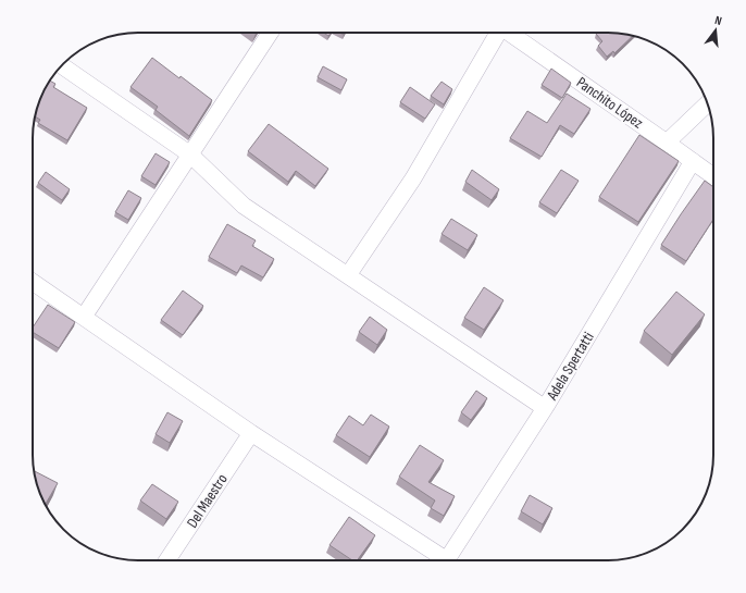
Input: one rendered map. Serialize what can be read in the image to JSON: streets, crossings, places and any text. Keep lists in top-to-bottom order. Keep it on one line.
{"streets":{"street":["Panchito López","Adela Spertatti","Del Maestro"]},"crossings":[["Panchito López","Adela Spertatti"]],"north":"top"}
